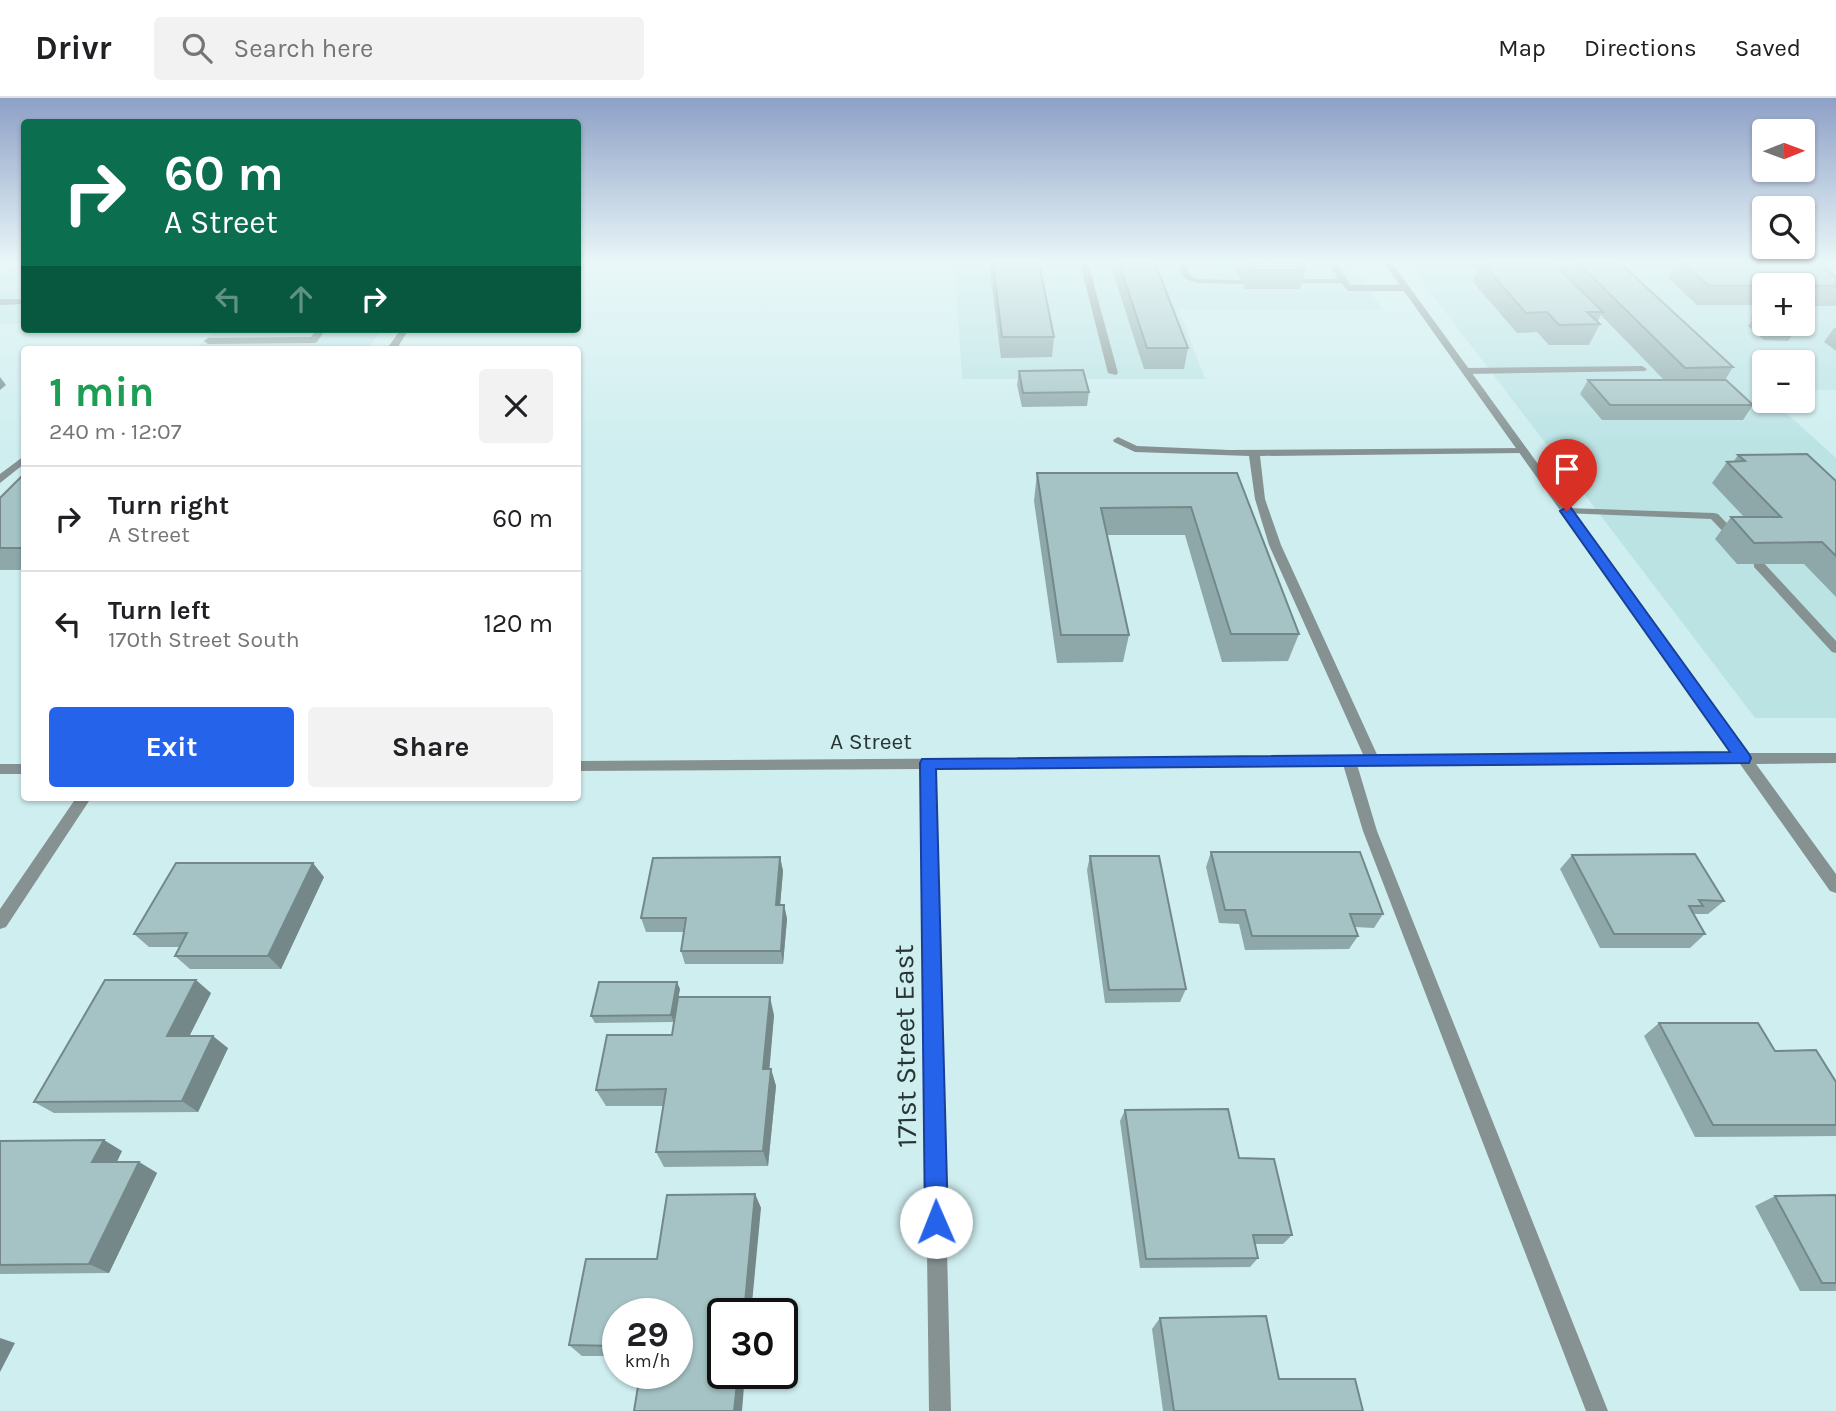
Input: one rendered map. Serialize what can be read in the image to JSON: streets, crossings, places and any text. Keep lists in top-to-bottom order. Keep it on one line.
{"streets":{"street":["A Street","171st Street East"]},"crossings":[["A Street","171st Street East"]],"north":"right","page":{"header":"Drivr","search":"Search here","nav":["Map","Directions","Saved"],"map_buttons":["+","−"],"turn":["60 m","A Street"],"heading":["1 min","240 m · 12:07"],"list":[{"name":"Turn right","note":"A Street","value":"60 m"},{"name":"Turn left","note":"170th Street South","value":"120 m"}],"buttons":["Exit","Share"],"speed":"29 km/h","limit":"30"}}
